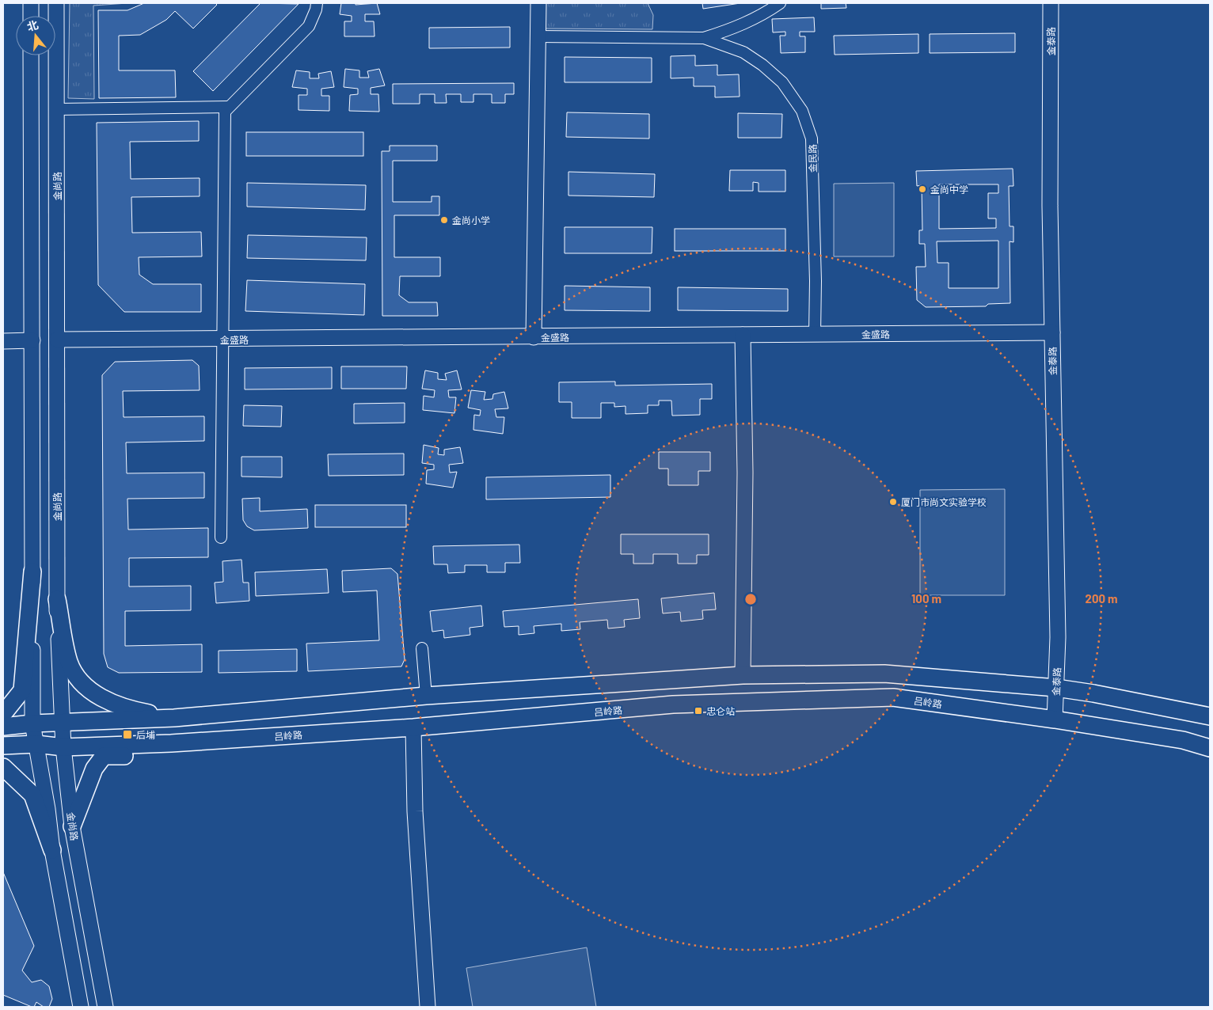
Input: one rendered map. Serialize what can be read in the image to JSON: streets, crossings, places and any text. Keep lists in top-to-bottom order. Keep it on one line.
{"streets":{"main road":["吕岭路"],"street":["金泰路","金民路","金尚路","金盛路"]},"crossings":[["金泰路","金盛路"],["金泰路","吕岭路"],["金民路","金盛路"],["金尚路","金盛路"],["金尚路","吕岭路"]],"places":{"other":["金尚中学","金尚小学","厦门市尚文实验学校"],"transit":["忠仑站","后埔"]},"north":"top","rings":["100 m","200 m"]}
